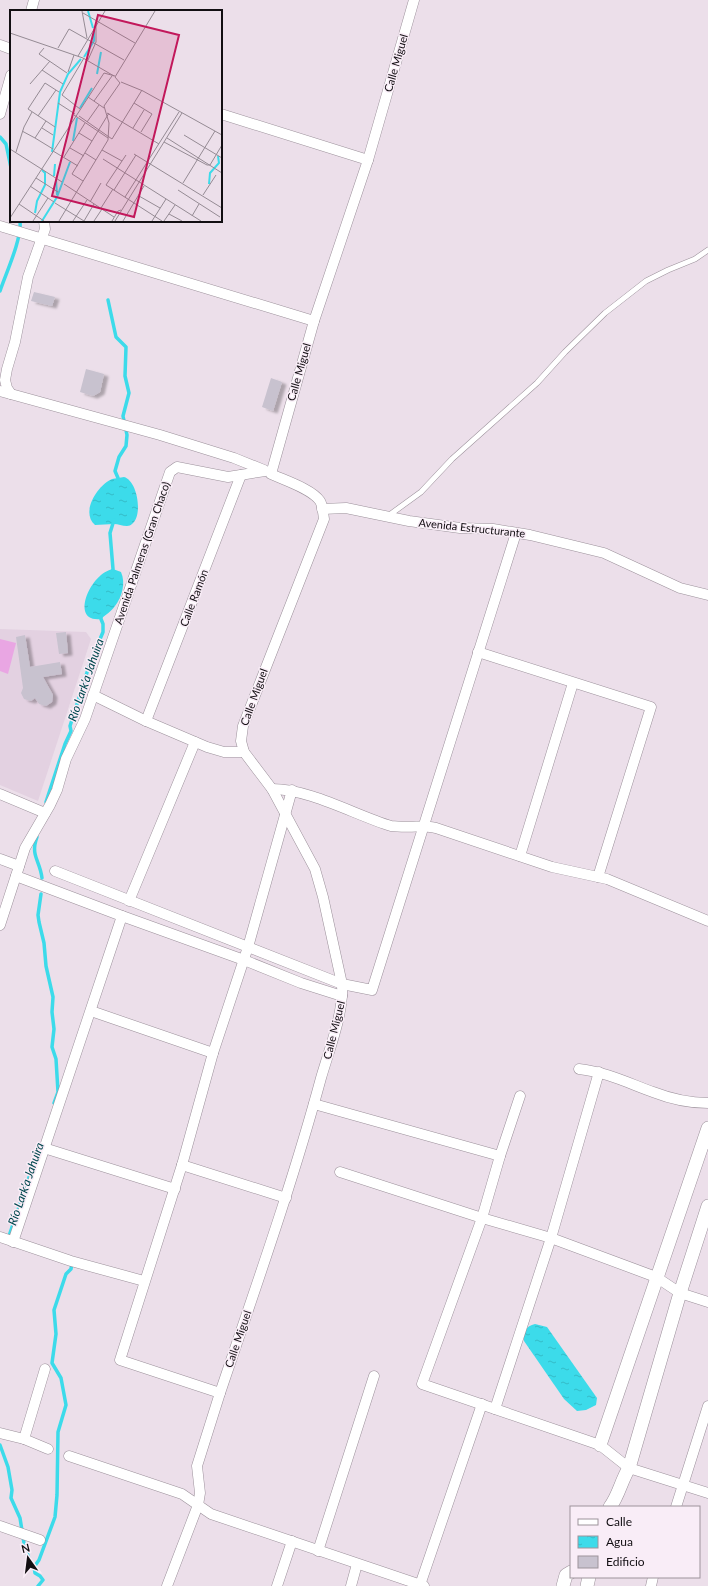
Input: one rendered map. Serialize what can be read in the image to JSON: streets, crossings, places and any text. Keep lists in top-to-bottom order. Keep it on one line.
{"streets":{"street":["Calle Miguel","Avenida Estructurante","Avenida Palmeras (Gran Chaco)","Calle Ramón"]},"crossings":[["Calle Miguel","Avenida Estructurante"],["Calle Miguel","Avenida Palmeras (Gran Chaco)"],["Avenida Palmeras (Gran Chaco)","Calle Ramón"]],"water":["Río Lark’a Jahuira"],"legend":["Calle","Agua","Edificio"],"north":"top"}
